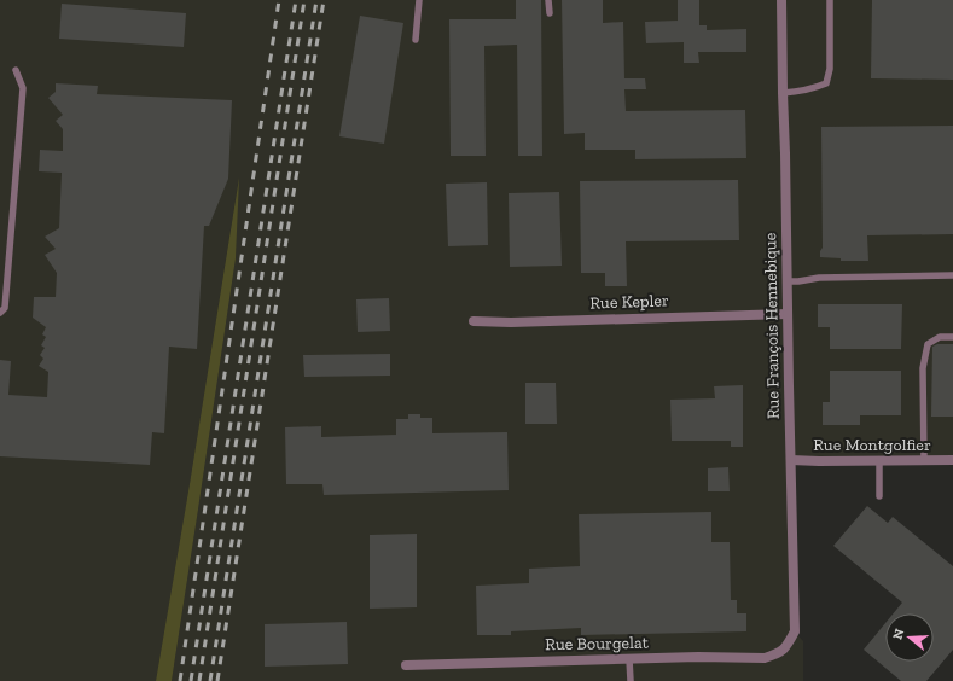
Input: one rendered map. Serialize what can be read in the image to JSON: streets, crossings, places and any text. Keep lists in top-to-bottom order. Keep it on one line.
{"streets":{"street":["Rue Kepler","Rue François Hennebique","Rue Montgolfier","Rue Bourgelat"]},"crossings":[["Rue Kepler","Rue François Hennebique"],["Rue François Hennebique","Rue Montgolfier"],["Rue François Hennebique","Rue Bourgelat"]],"north":"left"}
